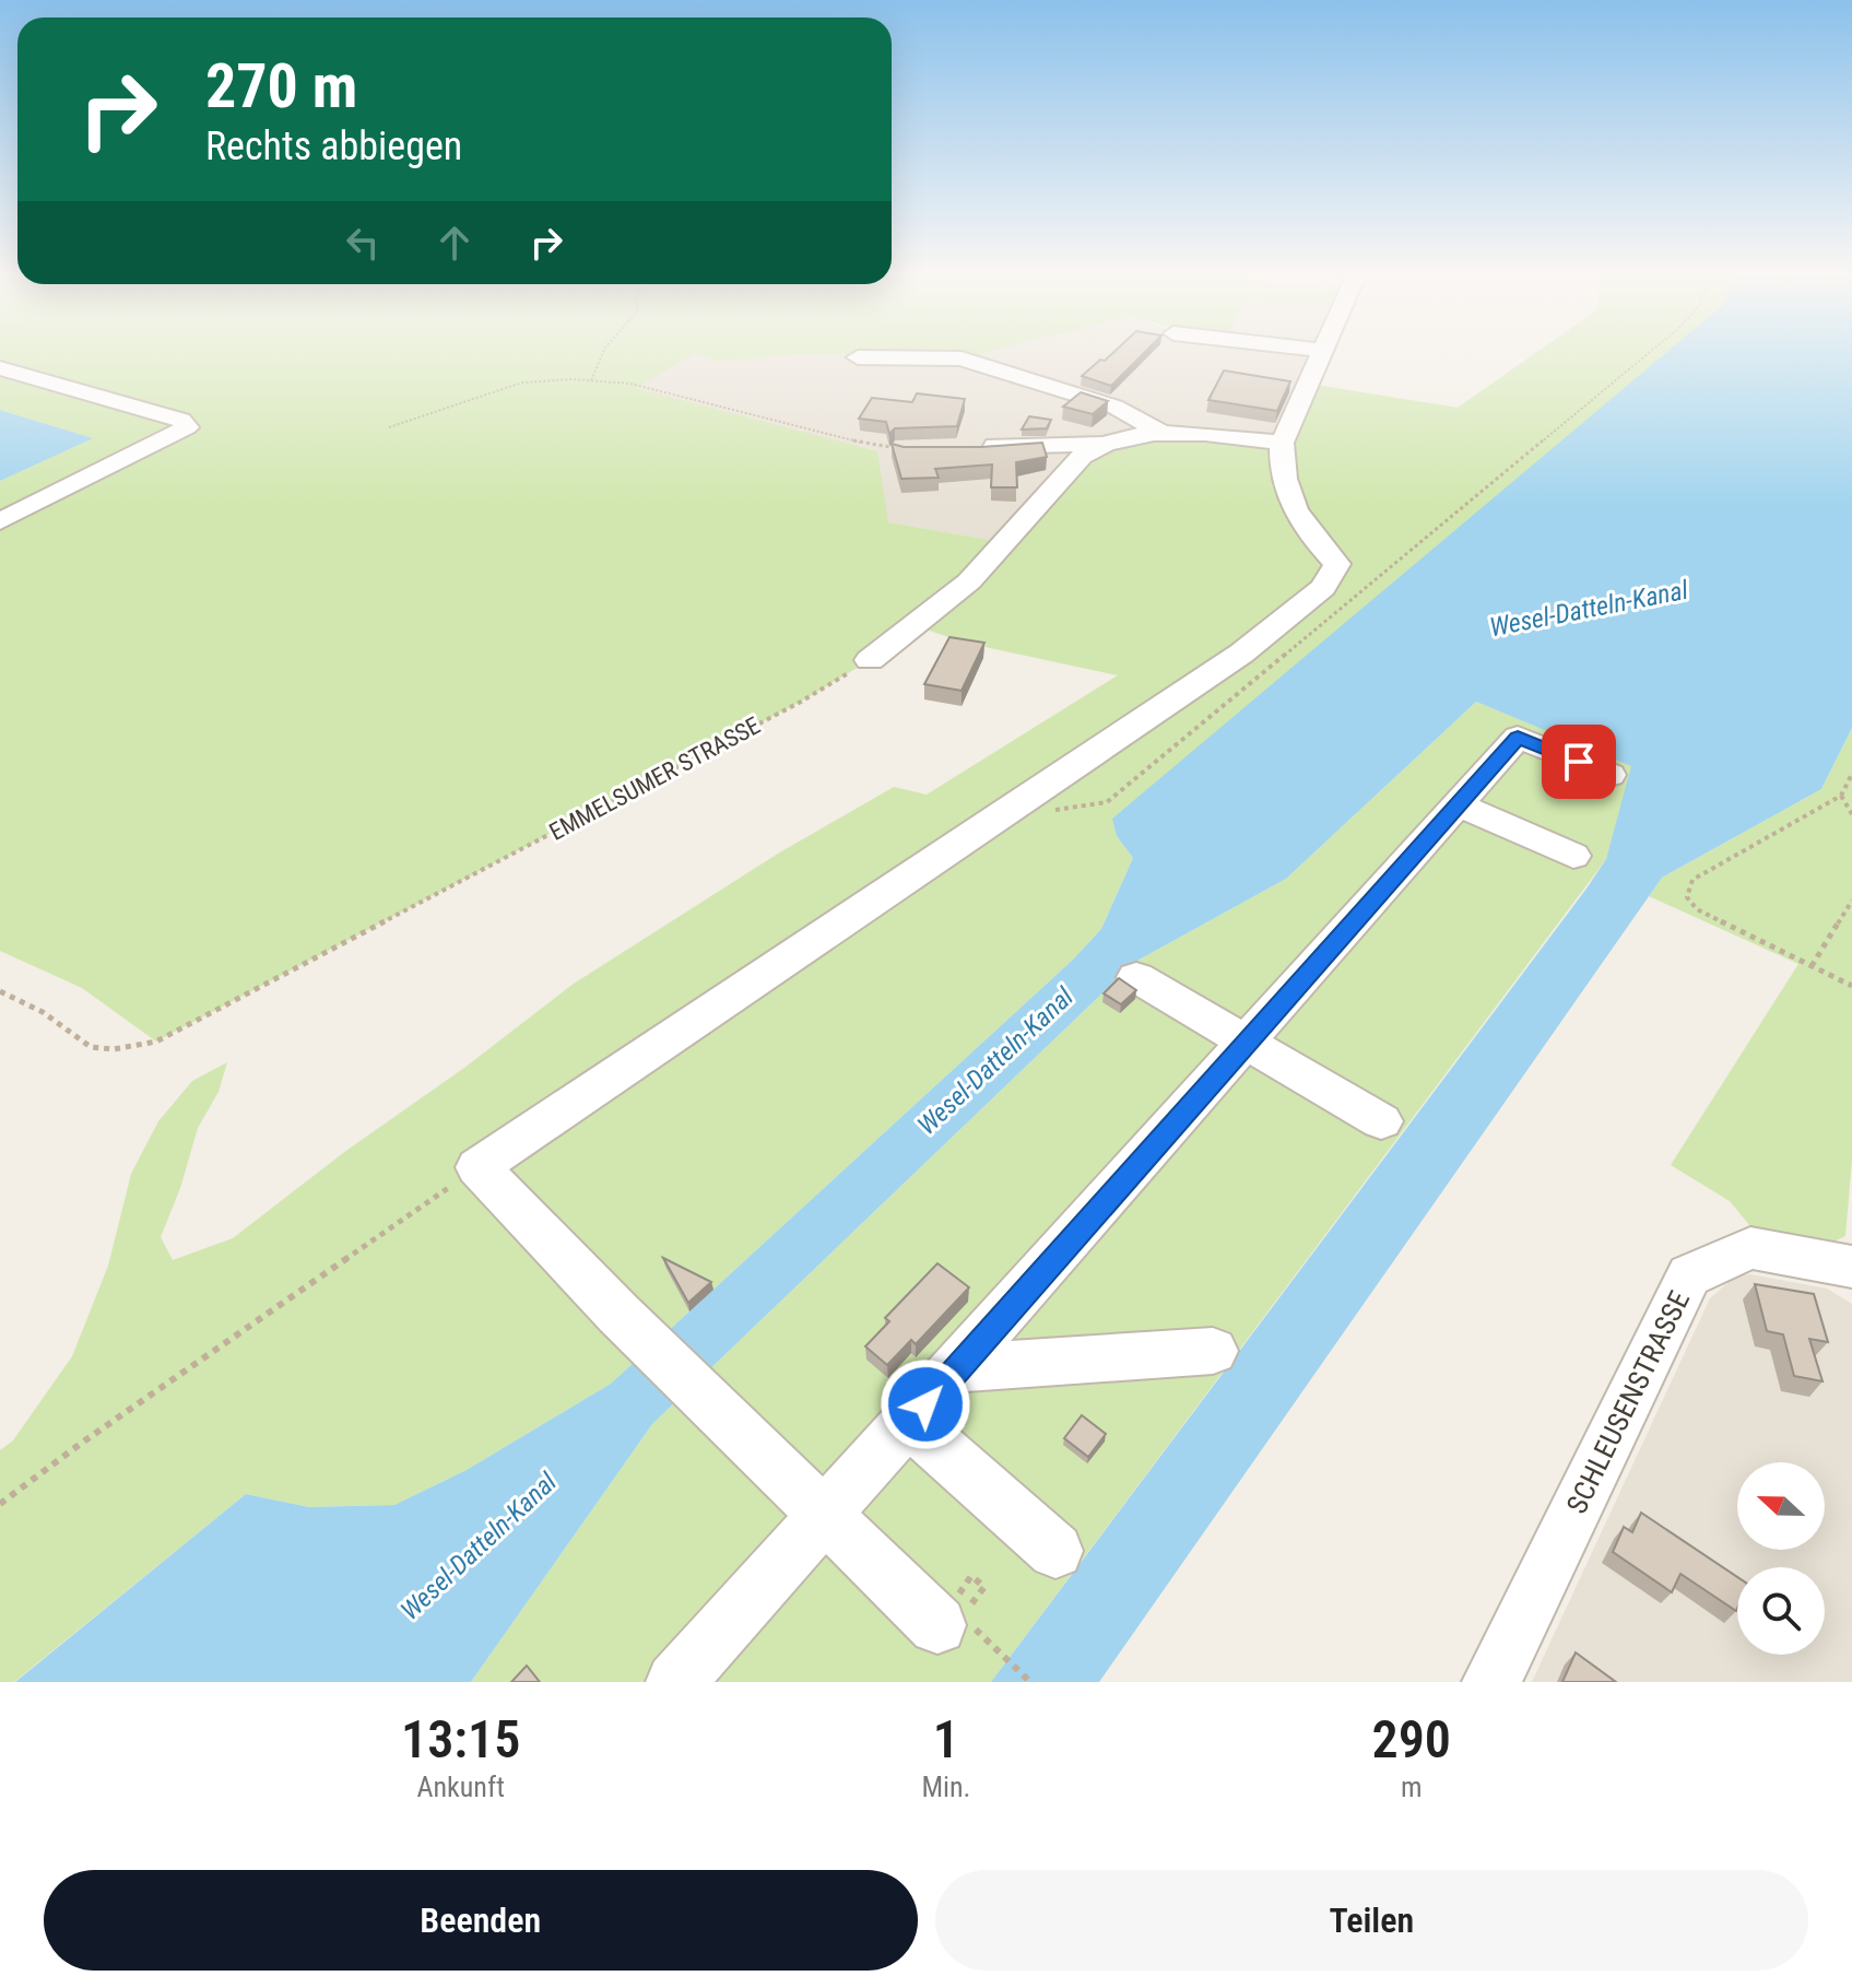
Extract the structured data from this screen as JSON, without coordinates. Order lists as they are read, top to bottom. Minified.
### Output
{"streets":{"street":["SCHLEUSENSTRASSE"],"path":["EMMELSUMER STRASSE"]},"water":["Wesel-Datteln-Kanal"],"north":"left","page":{"turn":["270 m","Rechts abbiegen"],"eta":["13:15","Ankunft","1","Min.","290","m"],"buttons":["Beenden","Teilen"]}}
